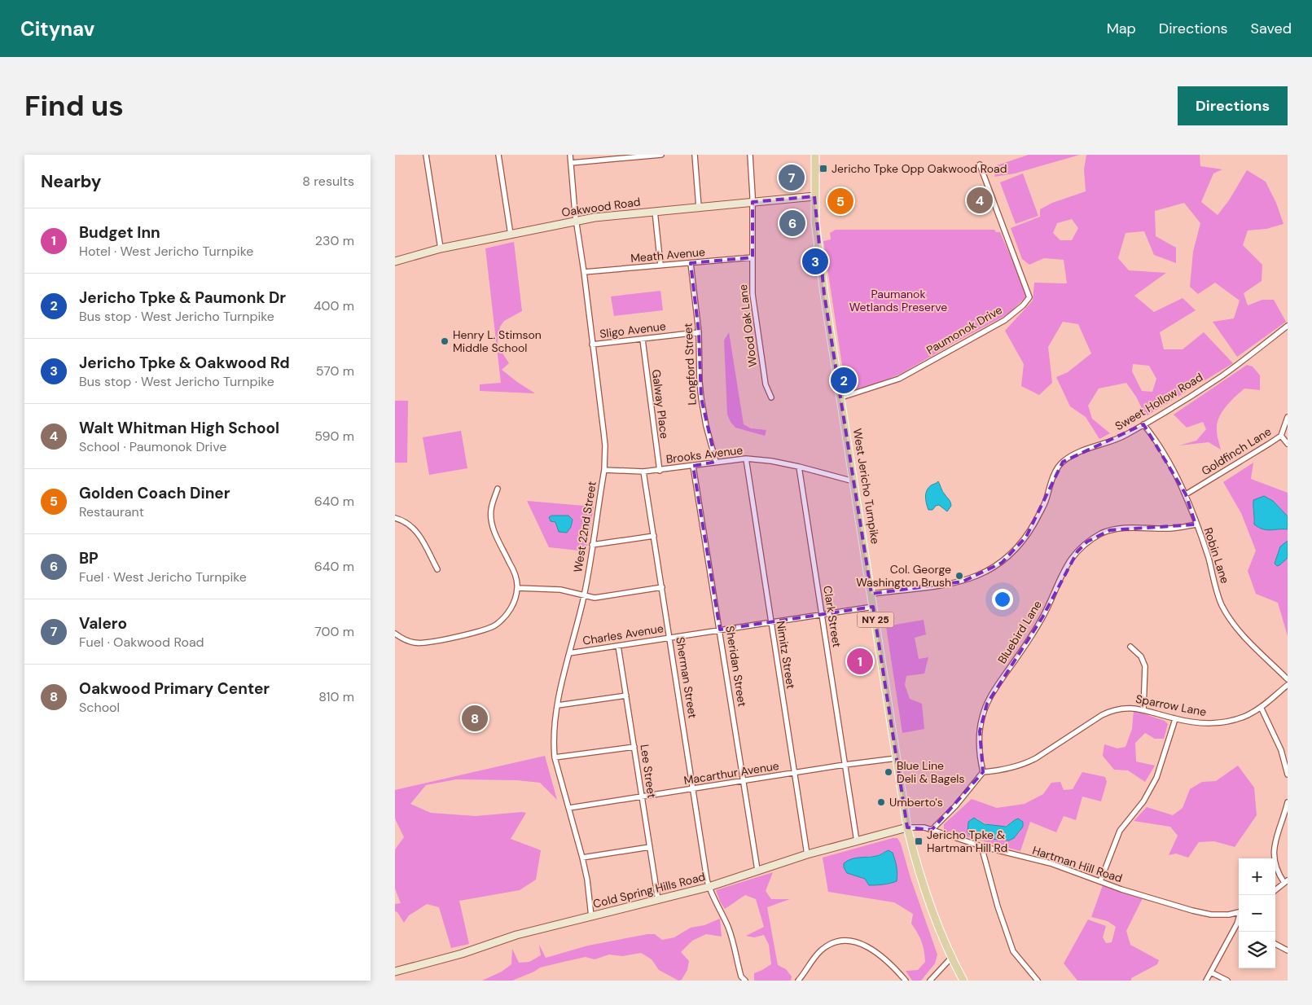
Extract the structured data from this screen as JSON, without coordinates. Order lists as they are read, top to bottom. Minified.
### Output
{"streets":{"main road":["West Jericho Turnpike","NY 25"],"street":["Oakwood Road","Meath Avenue","Wood Oak Lane","Sligo Avenue","Paumonok Drive","Longford Street","Sweet Hollow Road","Galway Place","Goldfinch Lane","Brooks Avenue","West 22nd Street","Robin Lane","Clark Street","Bluebird Lane","Charles Avenue","Nimitz Street","Sheridan Street","Sherman Street","Sparrow Lane","Lee Street","Macarthur Avenue","Hartman Hill Road","Cold Spring Hills Road"]},"crossings":[["Oakwood Road","Wood Oak Lane"],["Oakwood Road","West Jericho Turnpike"],["Oakwood Road","West 22nd Street"],["Meath Avenue","Wood Oak Lane"],["Meath Avenue","Longford Street"],["Meath Avenue","West 22nd Street"],["Sligo Avenue","Longford Street"],["Sligo Avenue","Galway Place"],["Sligo Avenue","West 22nd Street"],["Paumonok Drive","West Jericho Turnpike"],["Longford Street","Brooks Avenue"],["Sweet Hollow Road","West Jericho Turnpike"],["Sweet Hollow Road","Robin Lane"],["Galway Place","Brooks Avenue"],["Goldfinch Lane","Robin Lane"],["Brooks Avenue","West Jericho Turnpike"],["Brooks Avenue","West 22nd Street"],["Brooks Avenue","Clark Street"],["Brooks Avenue","Nimitz Street"],["Brooks Avenue","Sheridan Street"],["Brooks Avenue","Sherman Street"],["West Jericho Turnpike","Charles Avenue"],["West Jericho Turnpike","Macarthur Avenue"],["West Jericho Turnpike","Hartman Hill Road"],["West Jericho Turnpike","Cold Spring Hills Road"],["West 22nd Street","Charles Avenue"],["West 22nd Street","Macarthur Avenue"],["West 22nd Street","Cold Spring Hills Road"],["Robin Lane","Bluebird Lane"],["Clark Street","Charles Avenue"],["Clark Street","Macarthur Avenue"],["Clark Street","Cold Spring Hills Road"],["Bluebird Lane","Sparrow Lane"],["Charles Avenue","Nimitz Street"],["Charles Avenue","Sheridan Street"],["Charles Avenue","Sherman Street"],["Charles Avenue","Lee Street"],["Nimitz Street","Macarthur Avenue"],["Nimitz Street","Cold Spring Hills Road"],["Sheridan Street","Macarthur Avenue"],["Sheridan Street","Cold Spring Hills Road"],["Sherman Street","Macarthur Avenue"],["Sherman Street","Cold Spring Hills Road"],["Lee Street","Macarthur Avenue"],["Lee Street","Cold Spring Hills Road"],["Hartman Hill Road","Cold Spring Hills Road"]],"parks":["Paumanok Wetlands Preserve"],"places":{"transit":["Jericho Tpke Opp Oakwood Road","Jericho Tpke & Hartman Hill Rd"],"other":["Henry L. Stimson Middle School","Col. George Washington Brush","Blue Line Deli & Bagels","Umberto's"]},"page":{"header":"Citynav","nav":["Map","Directions","Saved"],"buttons":"Directions","title":"Find us","heading":["Nearby","8 results"],"pins":["7","4","5","6","3","2","1","8"],"list":[{"mark":"1","name":"Budget Inn","note":"Hotel · West Jericho Turnpike","value":"230 m"},{"mark":"2","name":"Jericho Tpke & Paumonk Dr","note":"Bus stop · West Jericho Turnpike","value":"400 m"},{"mark":"3","name":"Jericho Tpke & Oakwood Rd","note":"Bus stop · West Jericho Turnpike","value":"570 m"},{"mark":"4","name":"Walt Whitman High School","note":"School · Paumonok Drive","value":"590 m"},{"mark":"5","name":"Golden Coach Diner","note":"Restaurant","value":"640 m"},{"mark":"6","name":"BP","note":"Fuel · West Jericho Turnpike","value":"640 m"},{"mark":"7","name":"Valero","note":"Fuel · Oakwood Road","value":"700 m"},{"mark":"8","name":"Oakwood Primary Center","note":"School","value":"810 m"}],"map_buttons":["+","−"]}}
